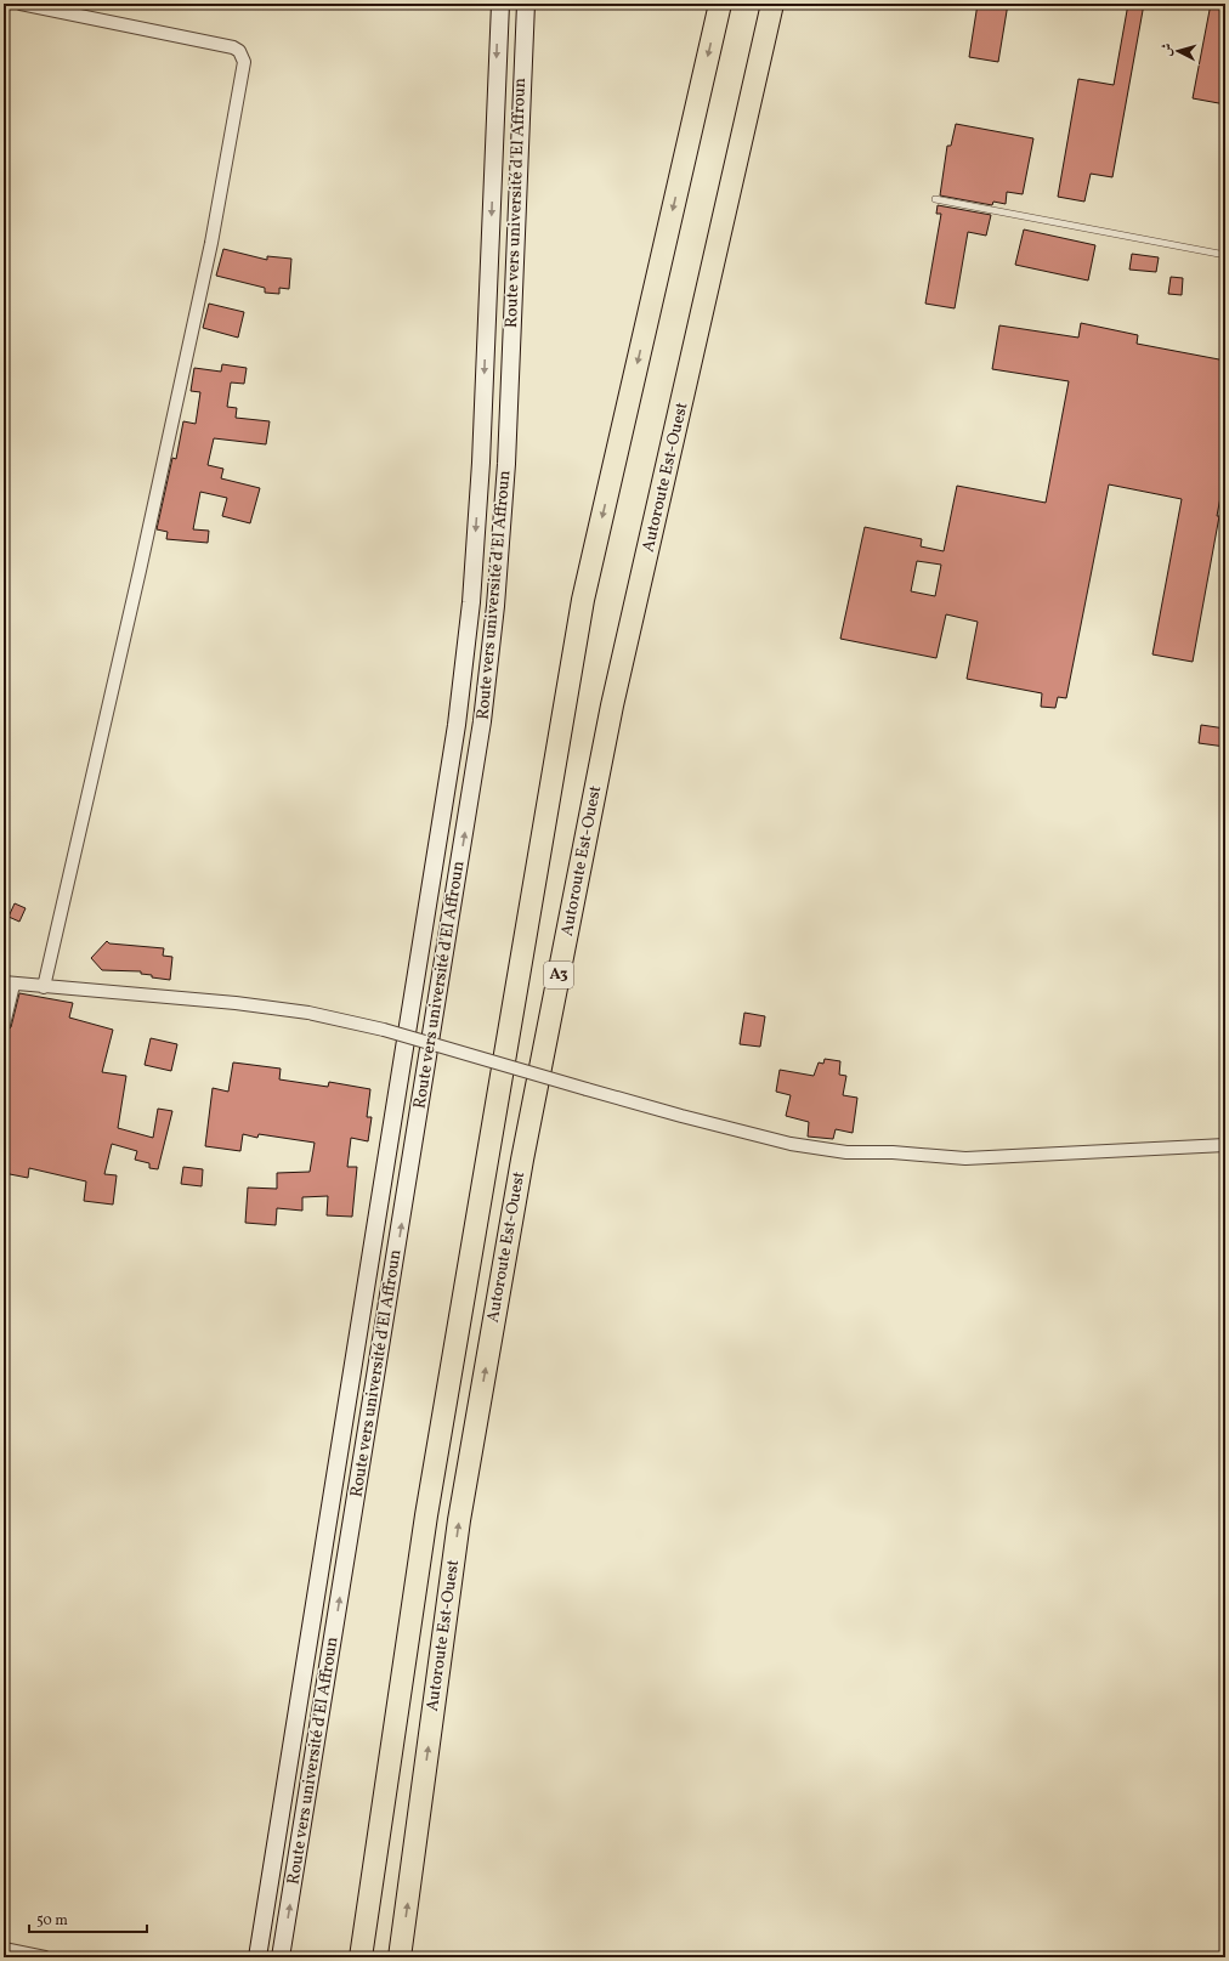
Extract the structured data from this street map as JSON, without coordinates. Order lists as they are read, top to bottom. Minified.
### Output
{"streets":{"highway":["Autoroute Est-Ouest","A3"],"main road":["Route vers université d'El Affroun"]},"scale_bar":"50 m","north":"left"}
